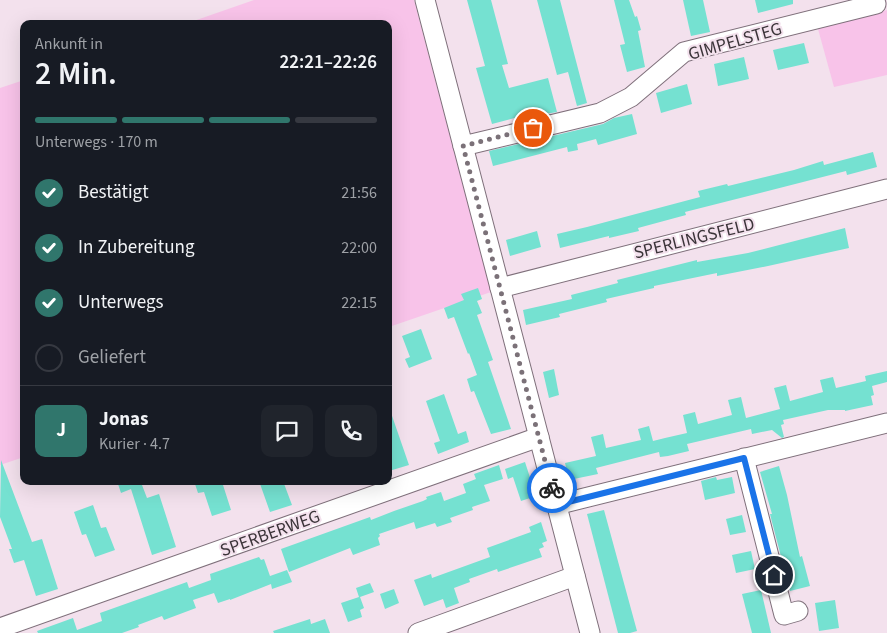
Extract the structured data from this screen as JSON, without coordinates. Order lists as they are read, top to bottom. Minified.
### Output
{"streets":{"street":["GIMPELSTEG","SPERLINGSFELD","SPERBERWEG"]},"page":{"heading":["2 Min.","Ankunft in","22:21–22:26"],"panel":["Jonas","Kurier · 4.7"],"bar":"Unterwegs · 170 m","list":[["Bestätigt","21:56"],["In Zubereitung","22:00"],["Unterwegs","22:15"],"Geliefert"],"round":"J"}}
